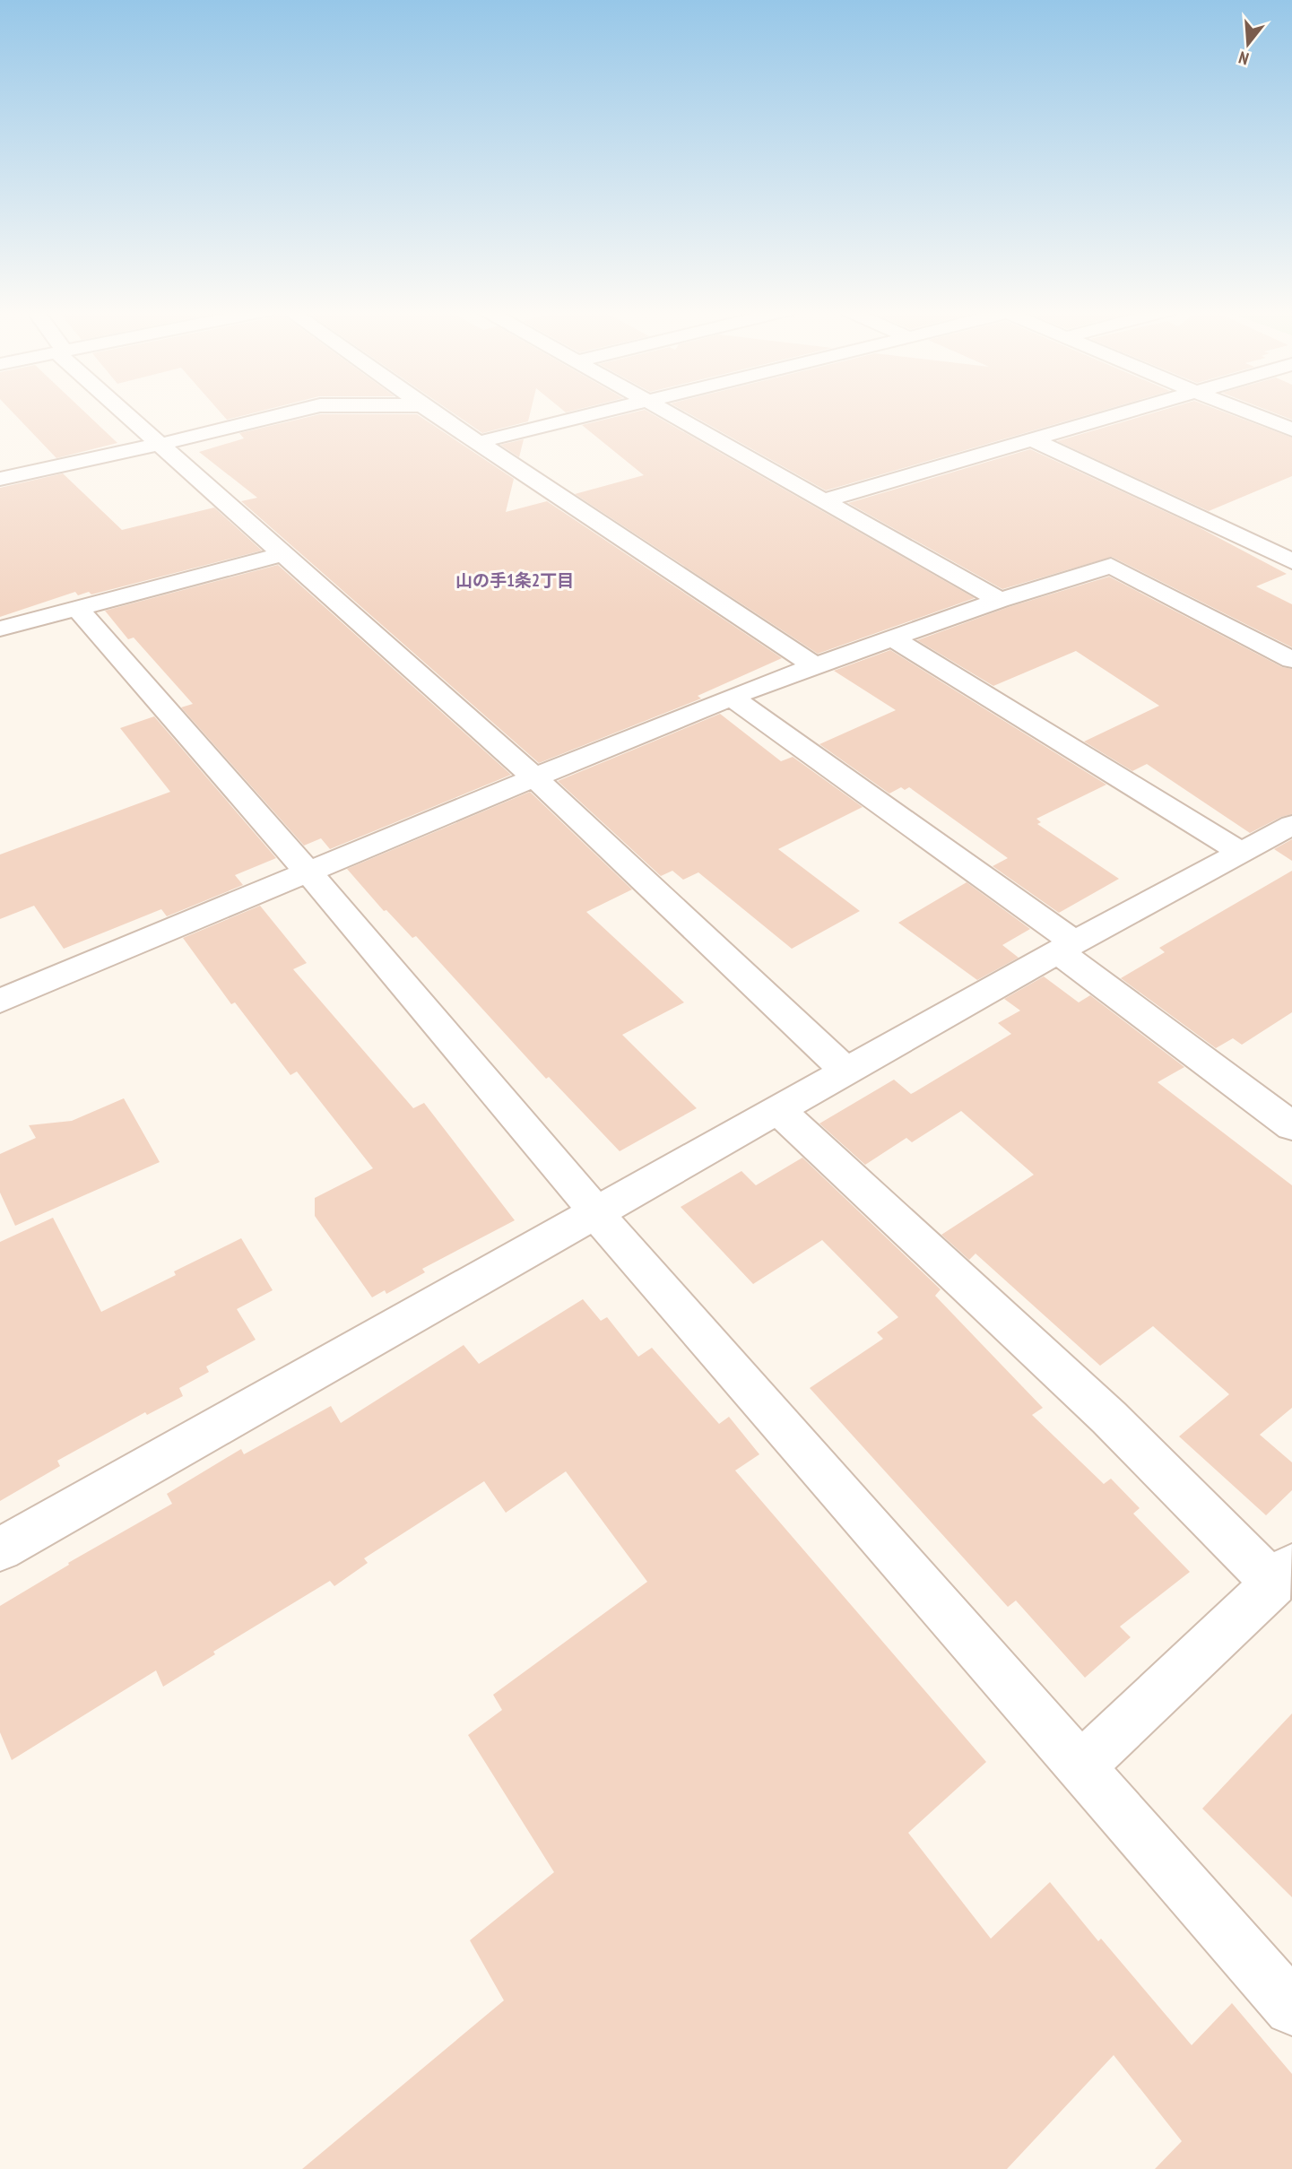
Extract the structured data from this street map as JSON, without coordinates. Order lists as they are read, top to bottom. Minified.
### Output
{"districts":["山の手1条2丁目"],"north":"bottom"}
